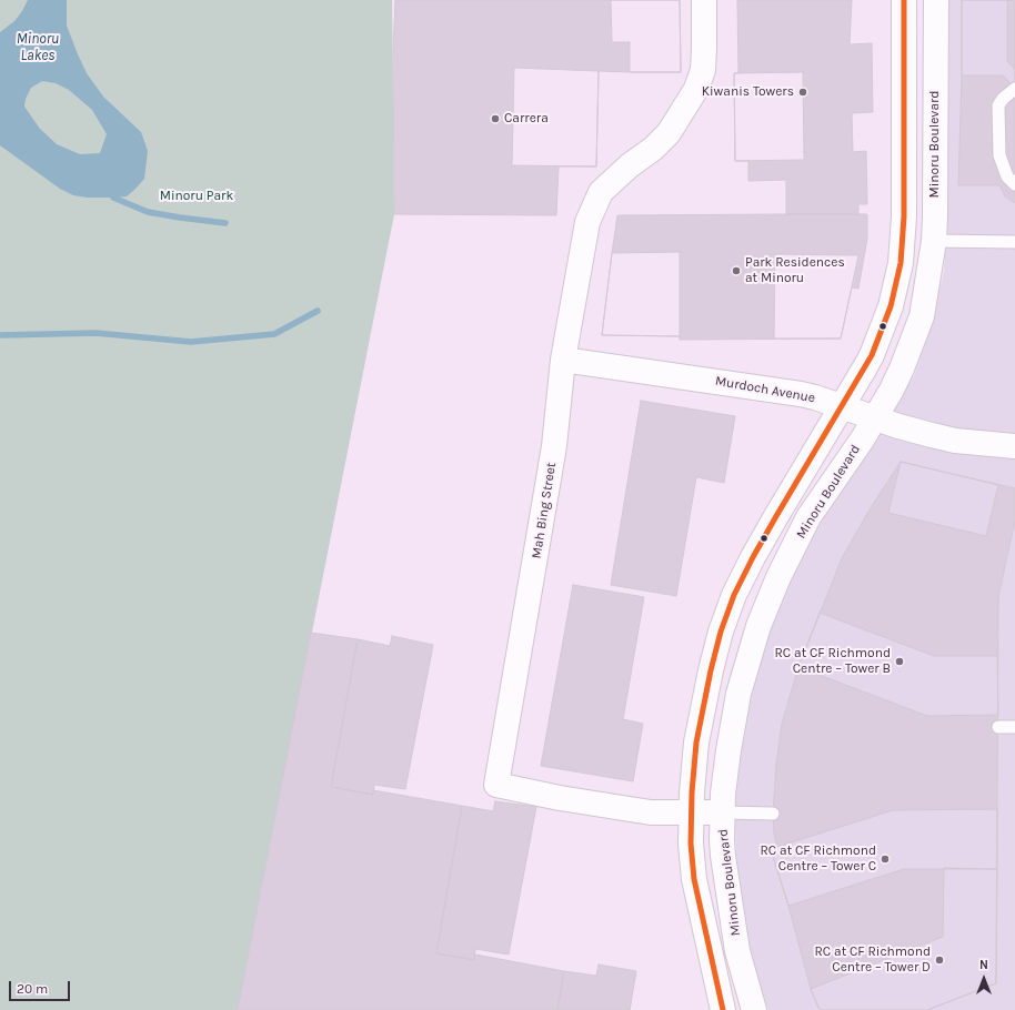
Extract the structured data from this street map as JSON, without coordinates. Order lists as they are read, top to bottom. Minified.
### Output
{"streets":{"street":["Minoru Boulevard","Murdoch Avenue","Mah Bing Street"]},"crossings":[["Minoru Boulevard","Murdoch Avenue"],["Minoru Boulevard","Mah Bing Street"],["Murdoch Avenue","Mah Bing Street"]],"water":["Minoru Lakes"],"parks":["Minoru Park"],"places":["Kiwanis Towers","Carrera","Park Residences at Minoru","RC at CF Richmond Centre – Tower B","RC at CF Richmond Centre – Tower C","RC at CF Richmond Centre – Tower D"],"scale_bar":"20 m","north":"top"}
